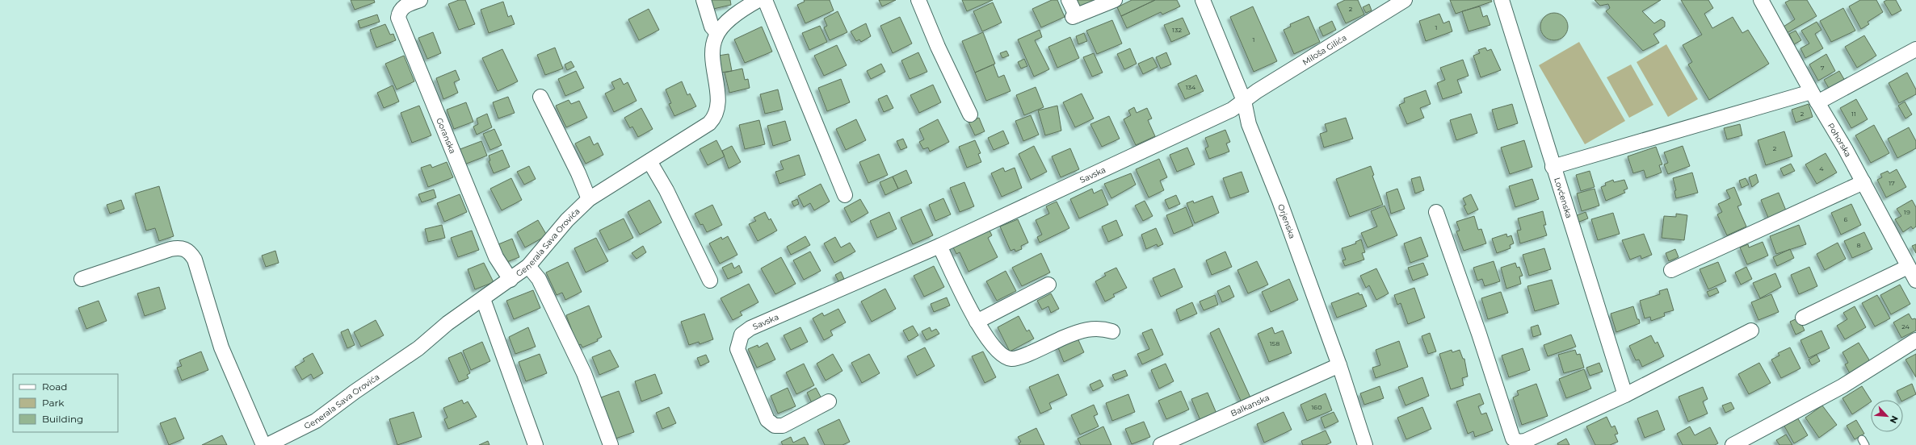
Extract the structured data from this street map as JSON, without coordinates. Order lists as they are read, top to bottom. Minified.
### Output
{"streets":{"street":["Miloša Gilića","Goranska","Pohorska","Savska","Lovćenska","Orjenska","Generala Sava Orovića","Balkanska"]},"crossings":[["Miloša Gilića","Savska"],["Miloša Gilića","Orjenska"],["Goranska","Generala Sava Orovića"],["Savska","Orjenska"],["Orjenska","Balkanska"]],"house_numbers":["2","1","132","1","7","134","2","11","2","4","17","19","6","8","24","158","160"],"legend":["Road","Park","Building"],"north":"bottom right"}
